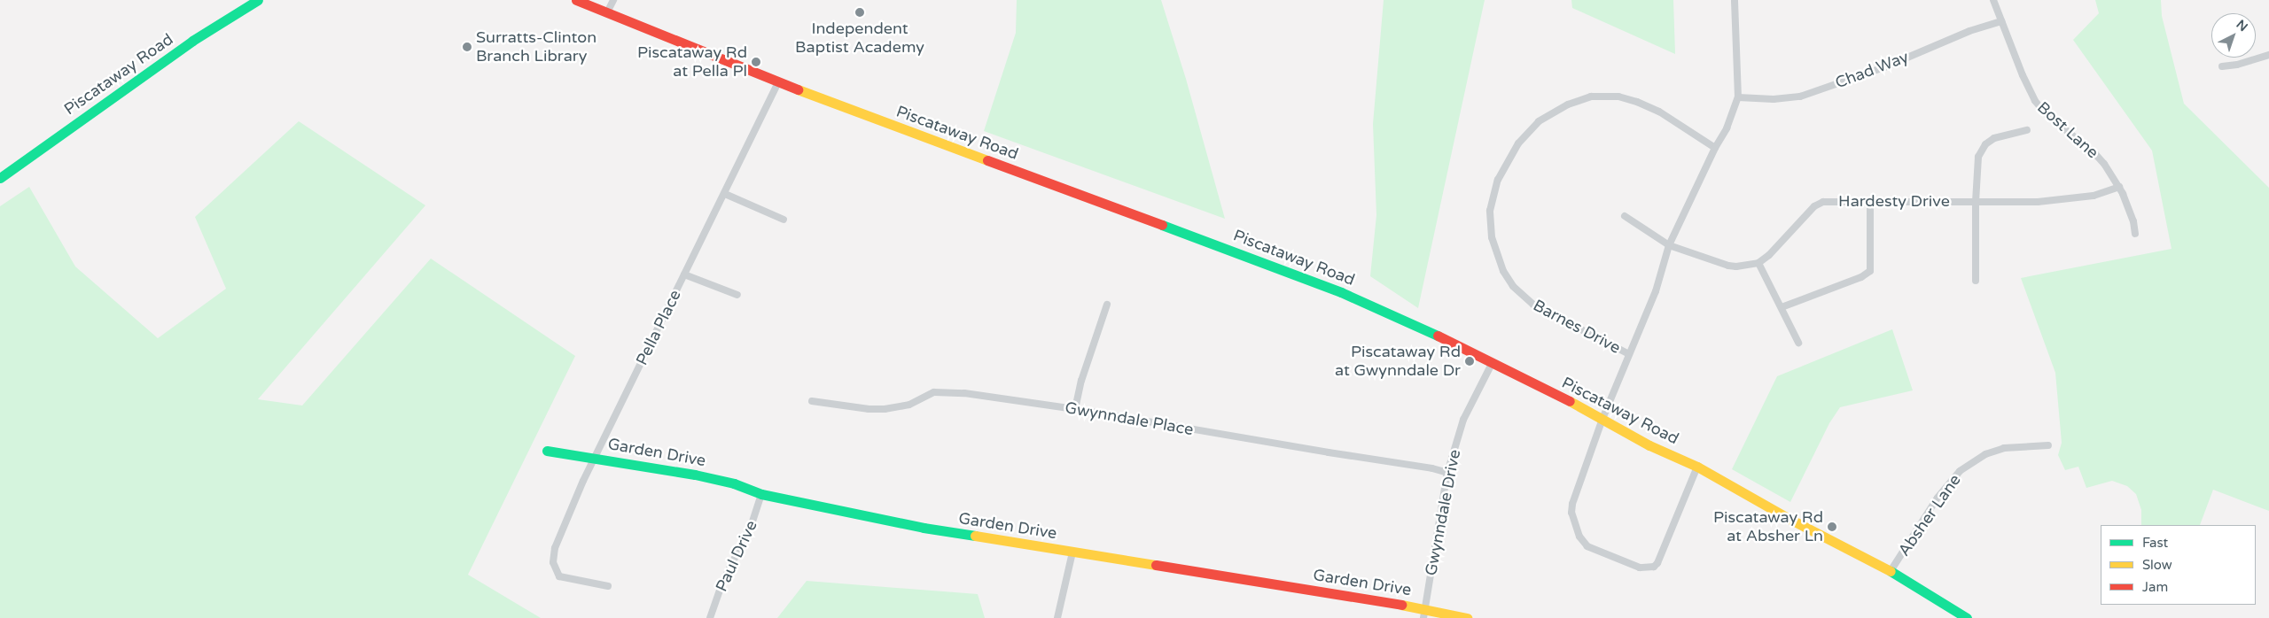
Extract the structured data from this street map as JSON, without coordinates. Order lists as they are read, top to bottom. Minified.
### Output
{"streets":{"main road":["Piscataway Road","Garden Drive"],"street":["Chad Way","Bost Lane","Hardesty Drive","Barnes Drive","Pella Place","Gwynndale Place","Gwynndale Drive","Absher Lane","Paul Drive"]},"crossings":[["Chad Way","Bost Lane"],["Piscataway Road","Pella Place"],["Piscataway Road","Gwynndale Drive"],["Piscataway Road","Absher Lane"],["Bost Lane","Hardesty Drive"],["Pella Place","Garden Drive"],["Gwynndale Place","Gwynndale Drive"],["Garden Drive","Gwynndale Drive"],["Garden Drive","Paul Drive"]],"places":["Independent Baptist Academy","Surratts-Clinton Branch Library","Piscataway Rd at Pella Pl","Piscataway Rd at Gwynndale Dr","Piscataway Rd at Absher Ln"],"legend":["Fast","Slow","Jam"],"north":"top right"}
